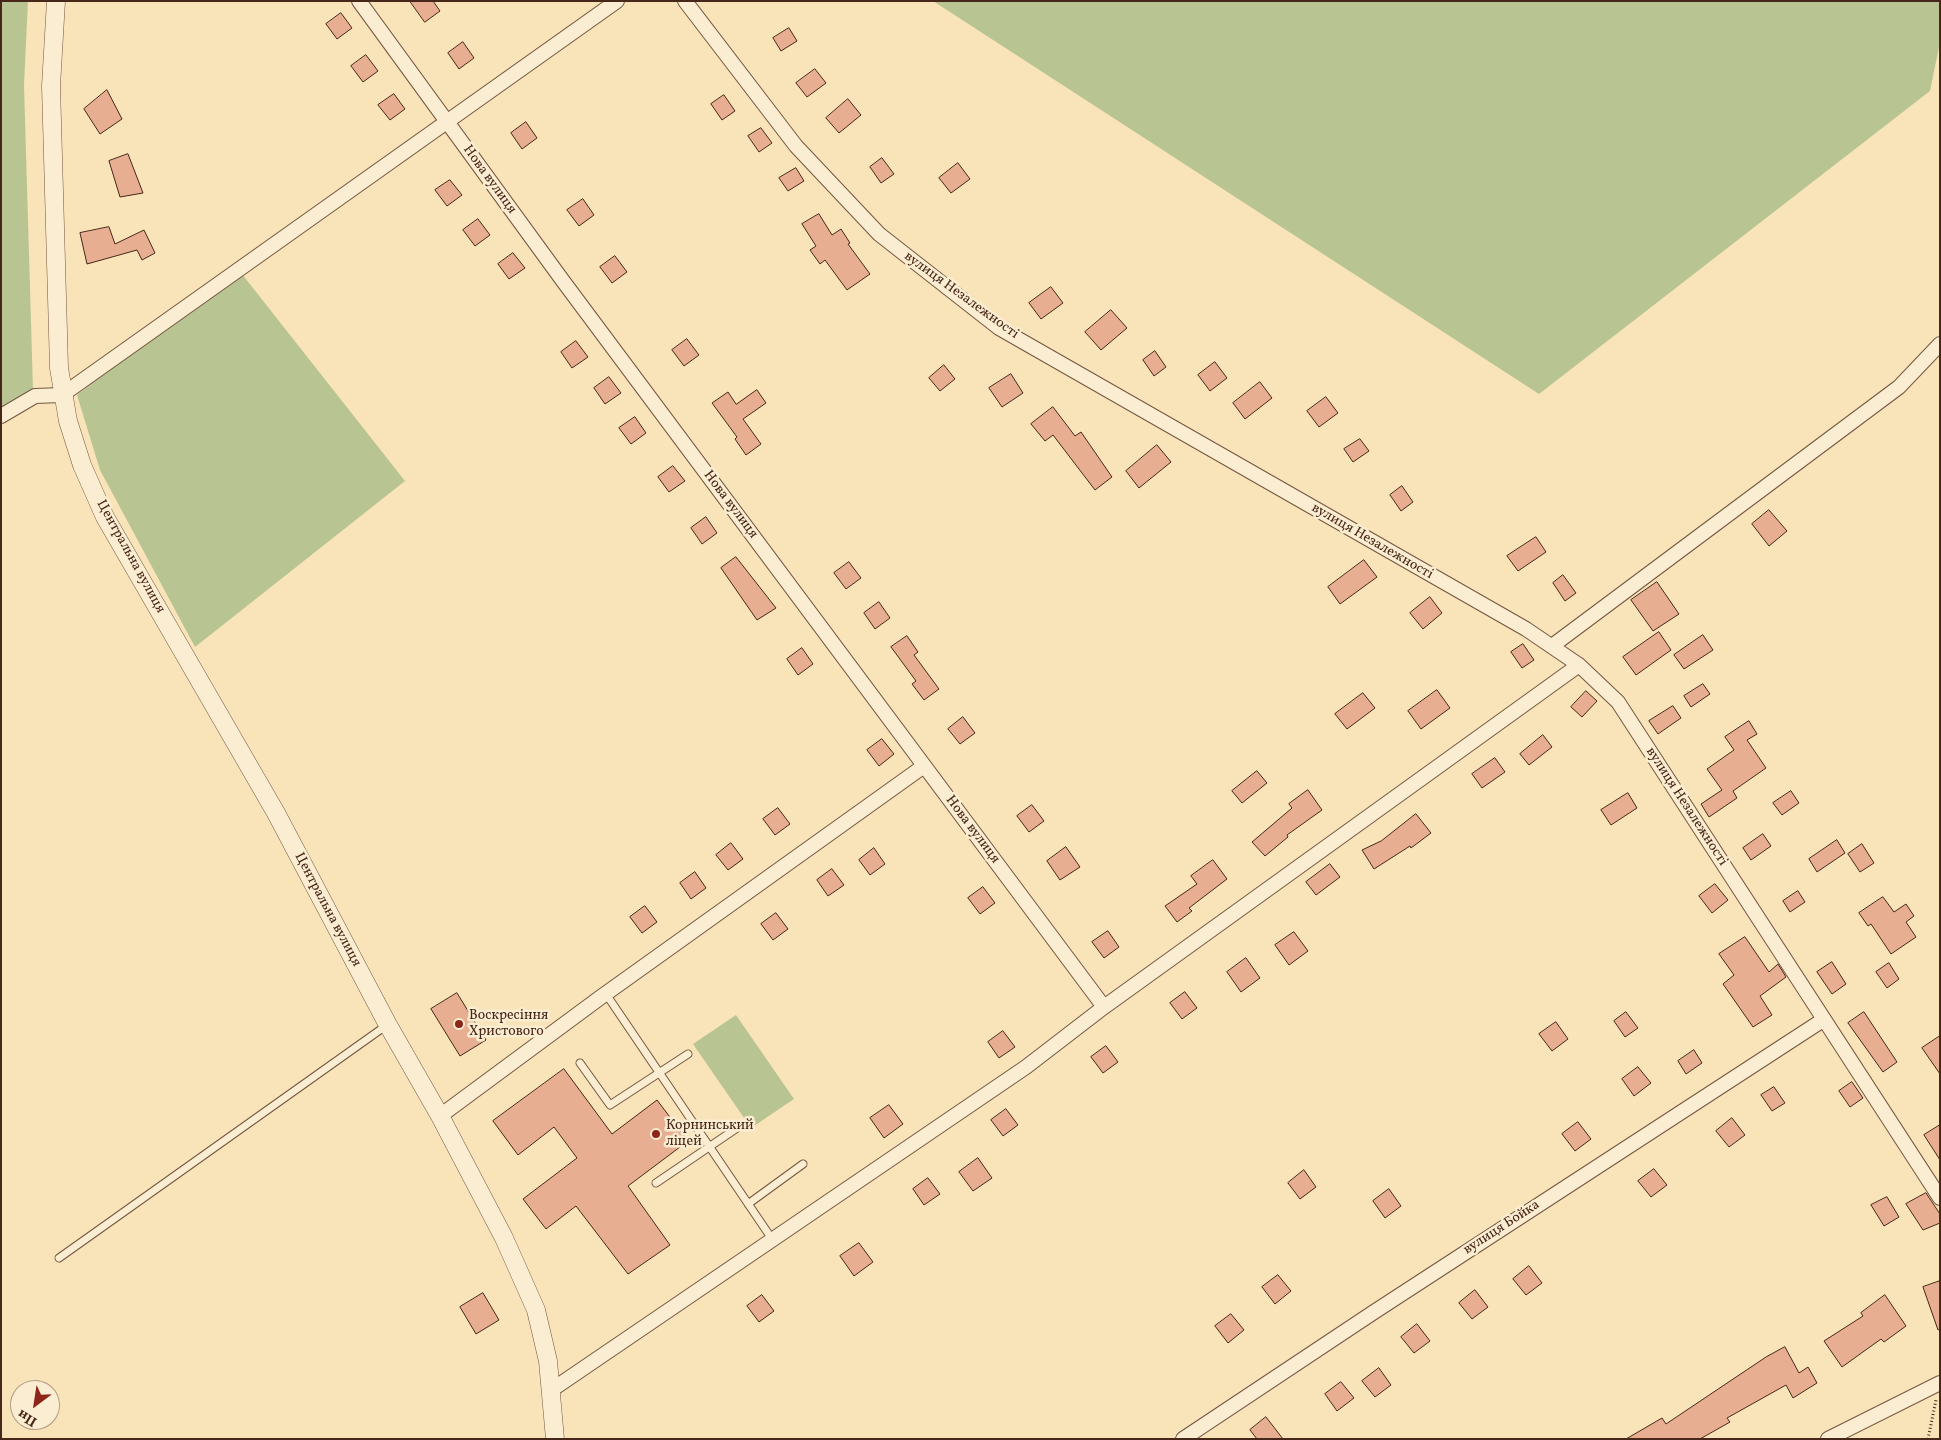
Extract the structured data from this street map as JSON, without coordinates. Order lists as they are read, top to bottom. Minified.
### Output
{"streets":{"street":["Нова вулиця","вулиця Незалежності","Центральна вулиця","вулиця Бойка"]},"crossings":[["вулиця Незалежності","вулиця Бойка"]],"places":["Воскресіння Христового","Корнинський ліцей"],"north":"bottom left"}
